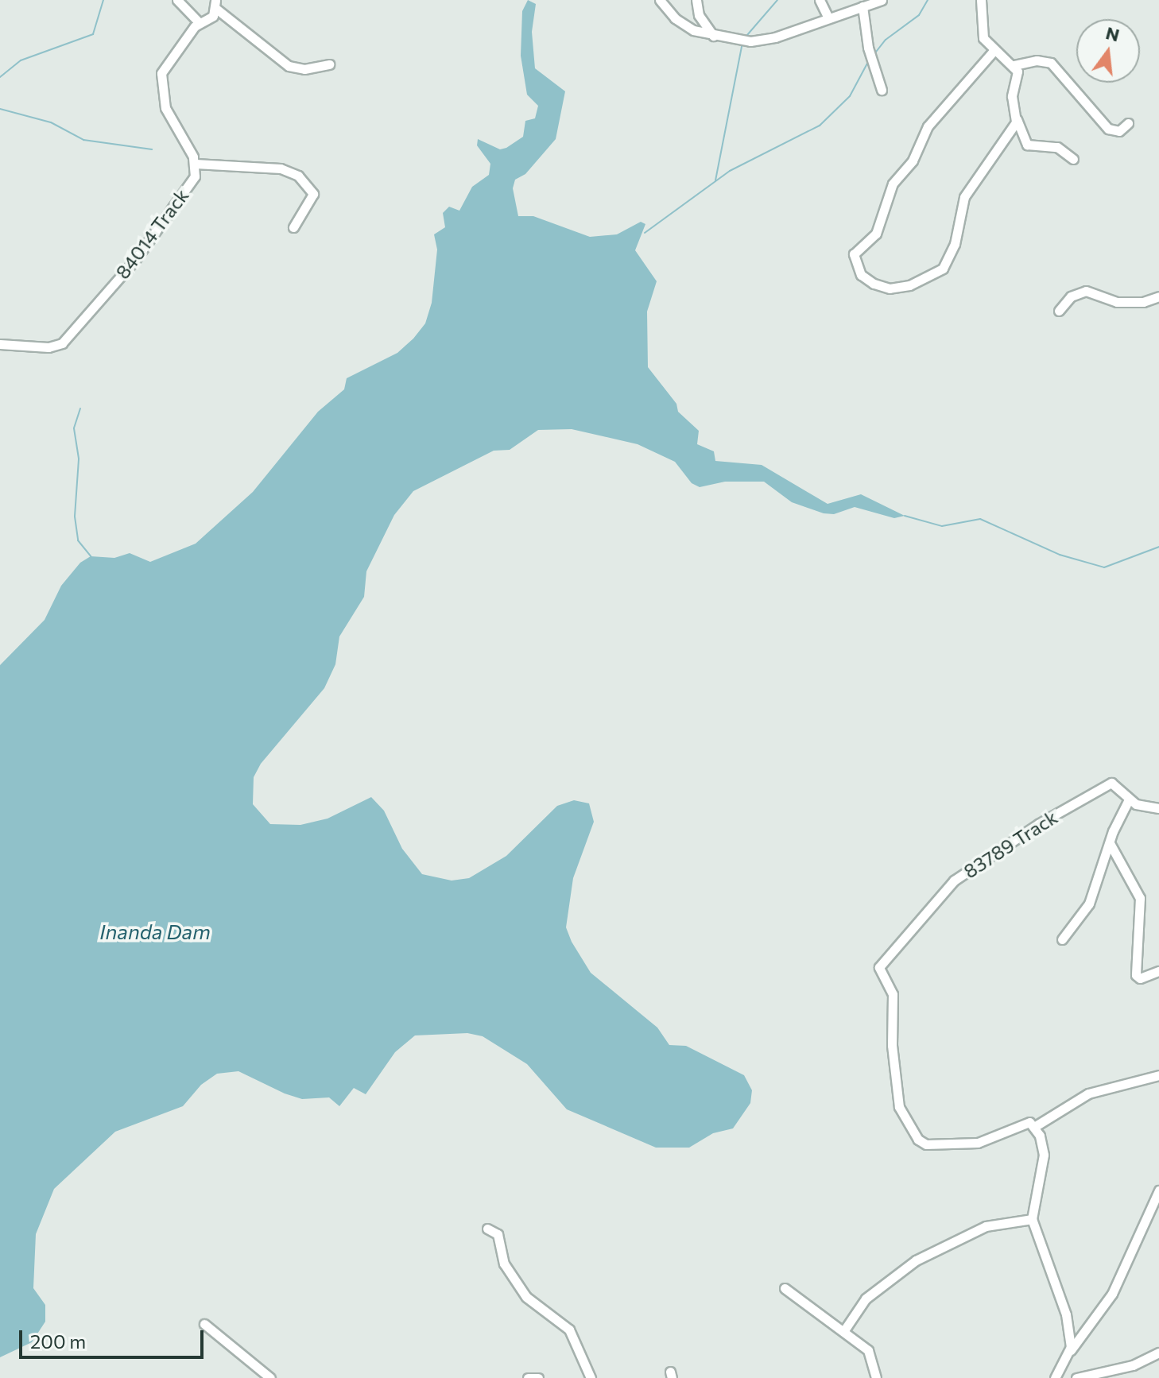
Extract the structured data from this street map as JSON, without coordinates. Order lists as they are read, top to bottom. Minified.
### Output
{"streets":{"street":["84014 Track","83789 Track"]},"water":["Inanda Dam"],"scale_bar":"200 m","north":"top"}
